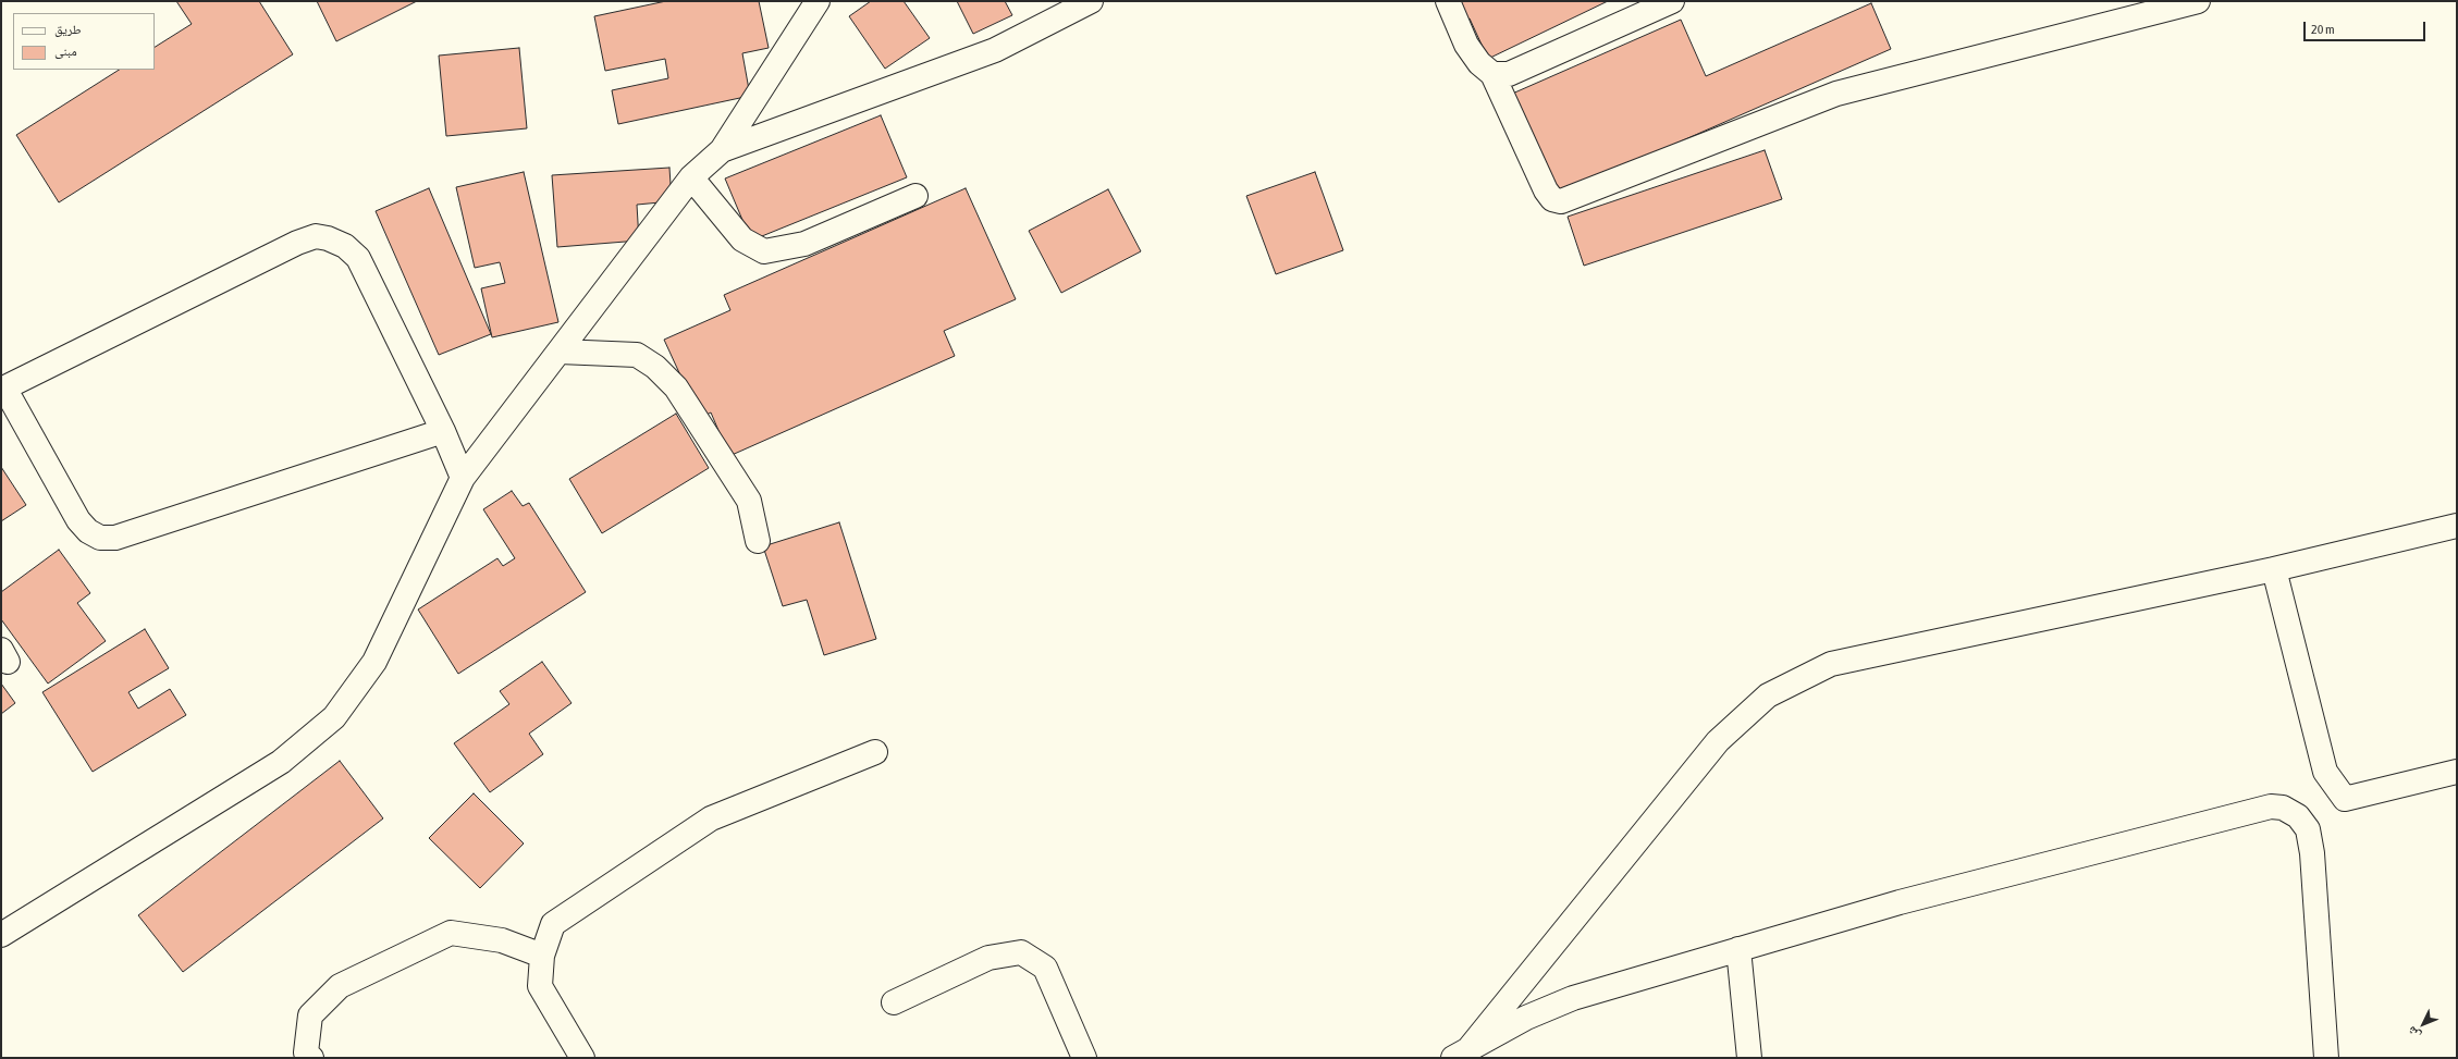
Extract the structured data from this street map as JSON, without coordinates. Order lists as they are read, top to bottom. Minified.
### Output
{"legend":["طريق","مبنى"],"scale_bar":"20 m","north":"bottom left"}
